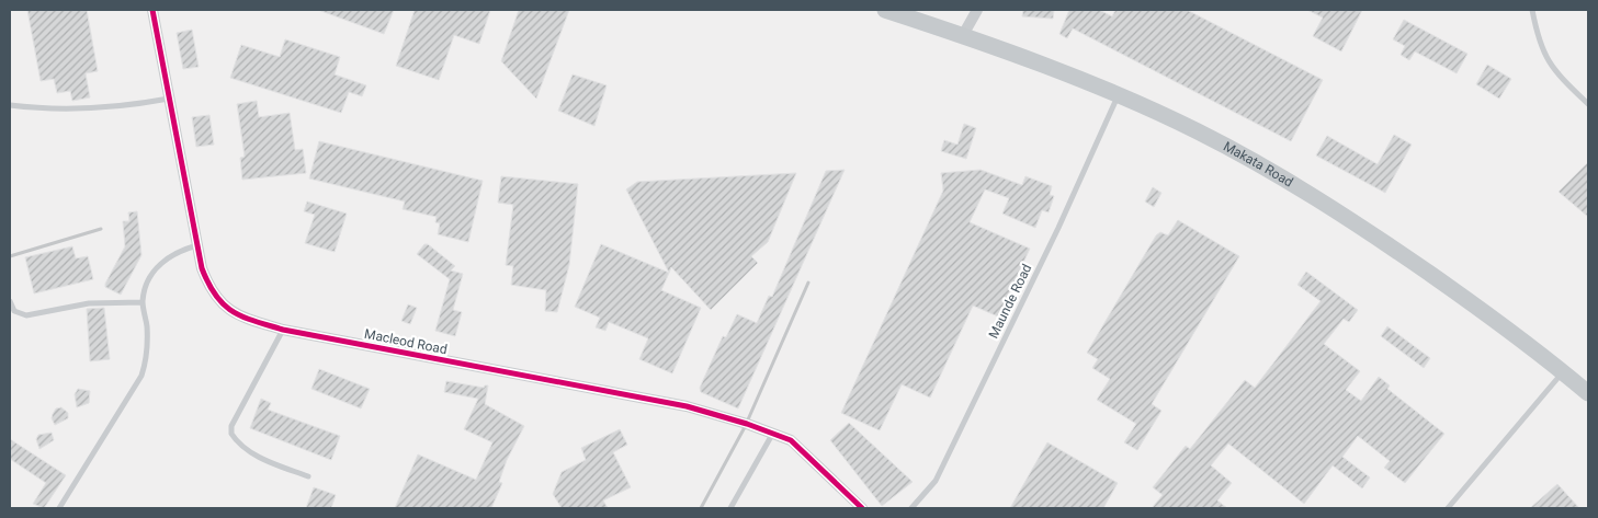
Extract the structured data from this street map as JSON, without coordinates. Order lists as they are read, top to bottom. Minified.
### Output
{"streets":{"main road":["Makata Road"],"street":["Macleod Road"],"lane":["Maunde Road"]},"crossings":[["Makata Road","Maunde Road"]]}
